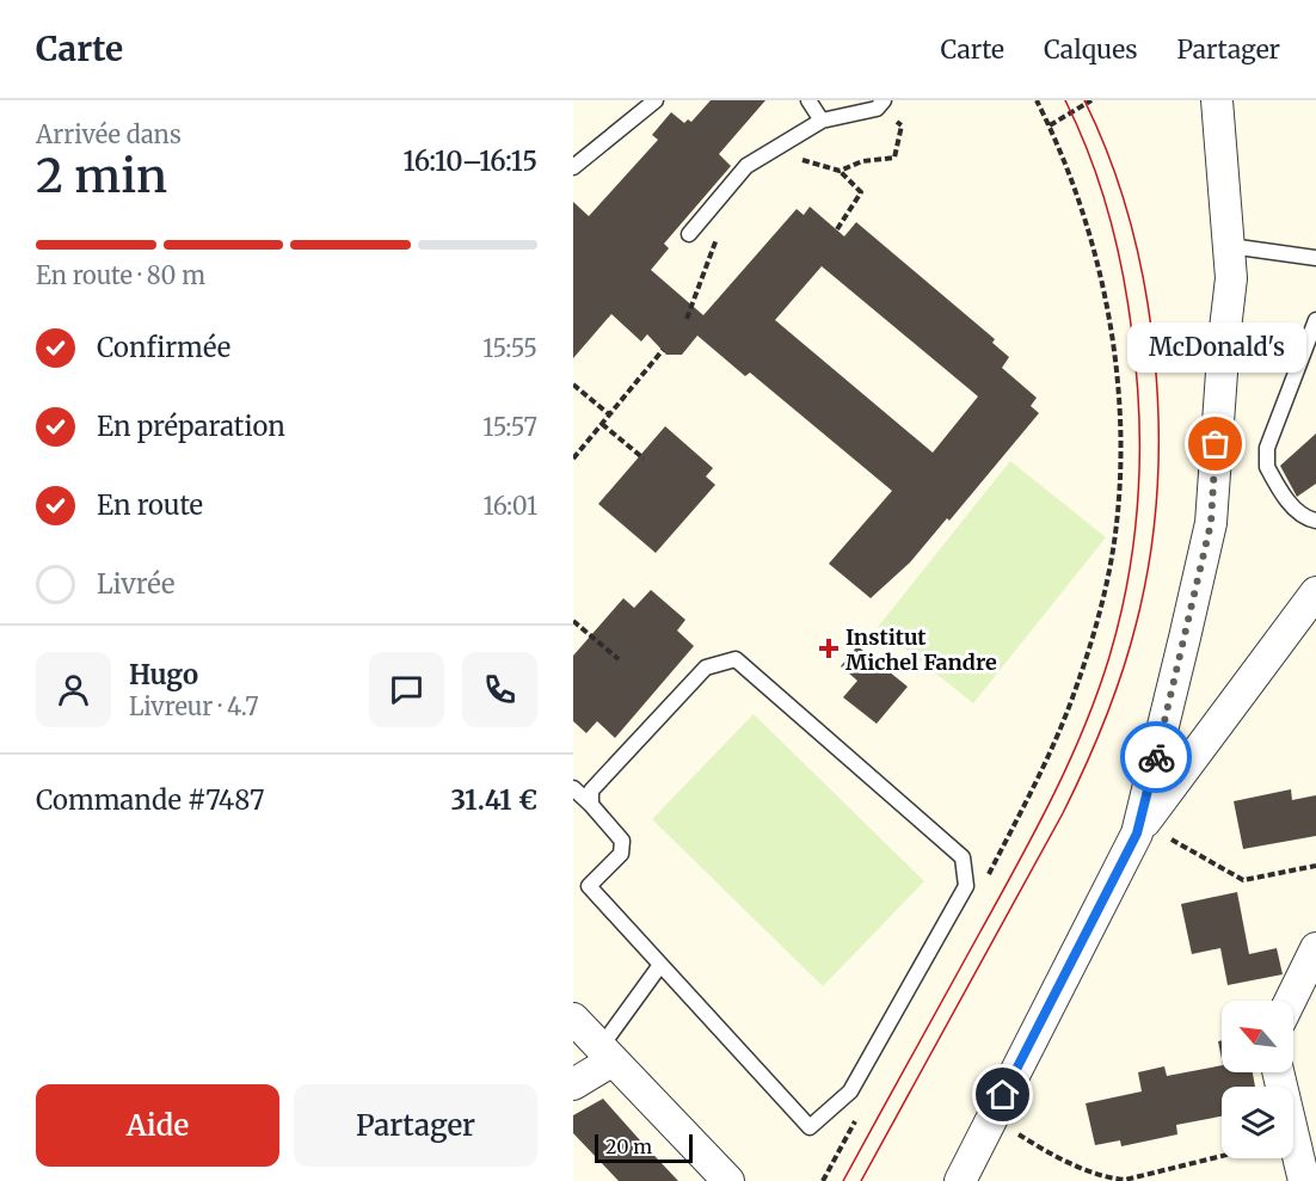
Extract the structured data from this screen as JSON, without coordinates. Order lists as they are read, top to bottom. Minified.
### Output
{"places":{"other":["McDonald's"],"health":["Institut Michel Fandre"]},"scale_bar":"20 m","north":"top left","page":{"header":"Carte","nav":["Carte","Calques","Partager"],"heading":["2 min","Arrivée dans","16:10–16:15"],"panel":["Hugo","Livreur · 4.7","Commande #7487","31.41 €"],"bar":"En route · 80 m","list":[["Confirmée","15:55"],["En préparation","15:57"],["En route","16:01"],"Livrée"],"bubble":"McDonald's","buttons":["Aide","Partager"],"scale":"20 m"}}
